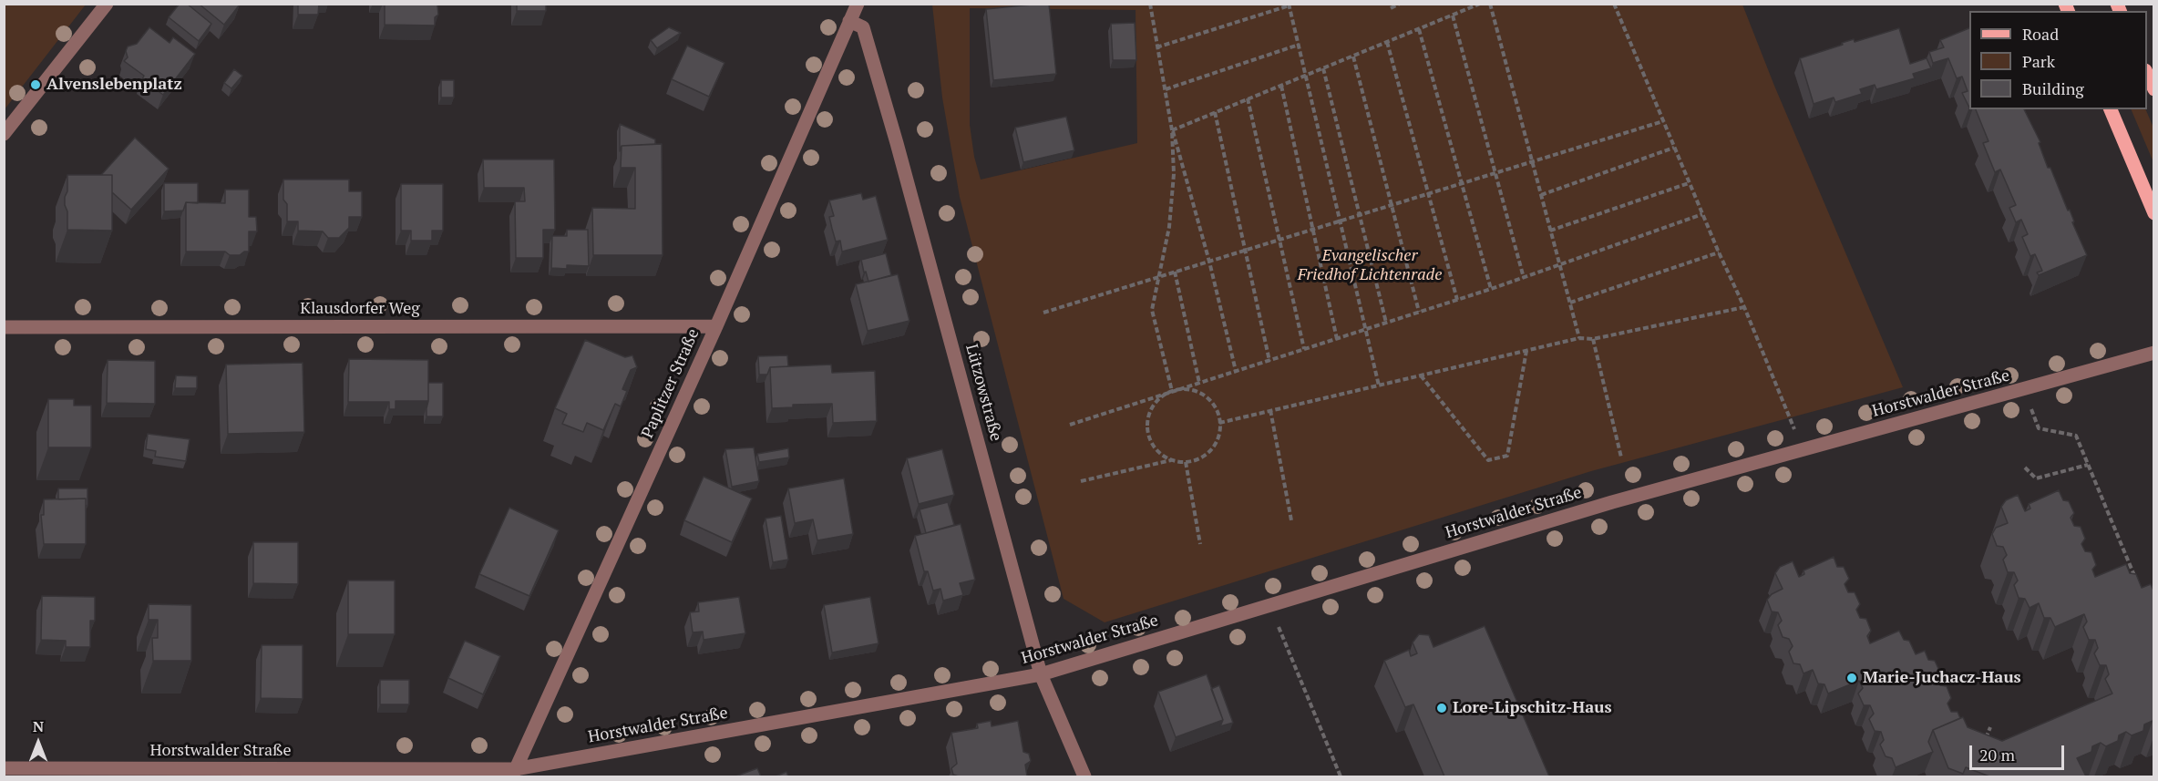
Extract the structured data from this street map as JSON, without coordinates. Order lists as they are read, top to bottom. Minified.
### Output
{"streets":{"street":["Klausdorfer Weg","Paplitzer Straße","Lützowstraße","Horstwalder Straße"]},"crossings":[["Klausdorfer Weg","Paplitzer Straße"],["Paplitzer Straße","Lützowstraße"],["Paplitzer Straße","Horstwalder Straße"],["Lützowstraße","Horstwalder Straße"]],"parks":["Evangelischer Friedhof Lichtenrade"],"places":["Alvenslebenplatz","Marie-Juchacz-Haus","Lore-Lipschitz-Haus"],"legend":["Road","Park","Building"],"scale_bar":"20 m","north":"top"}
